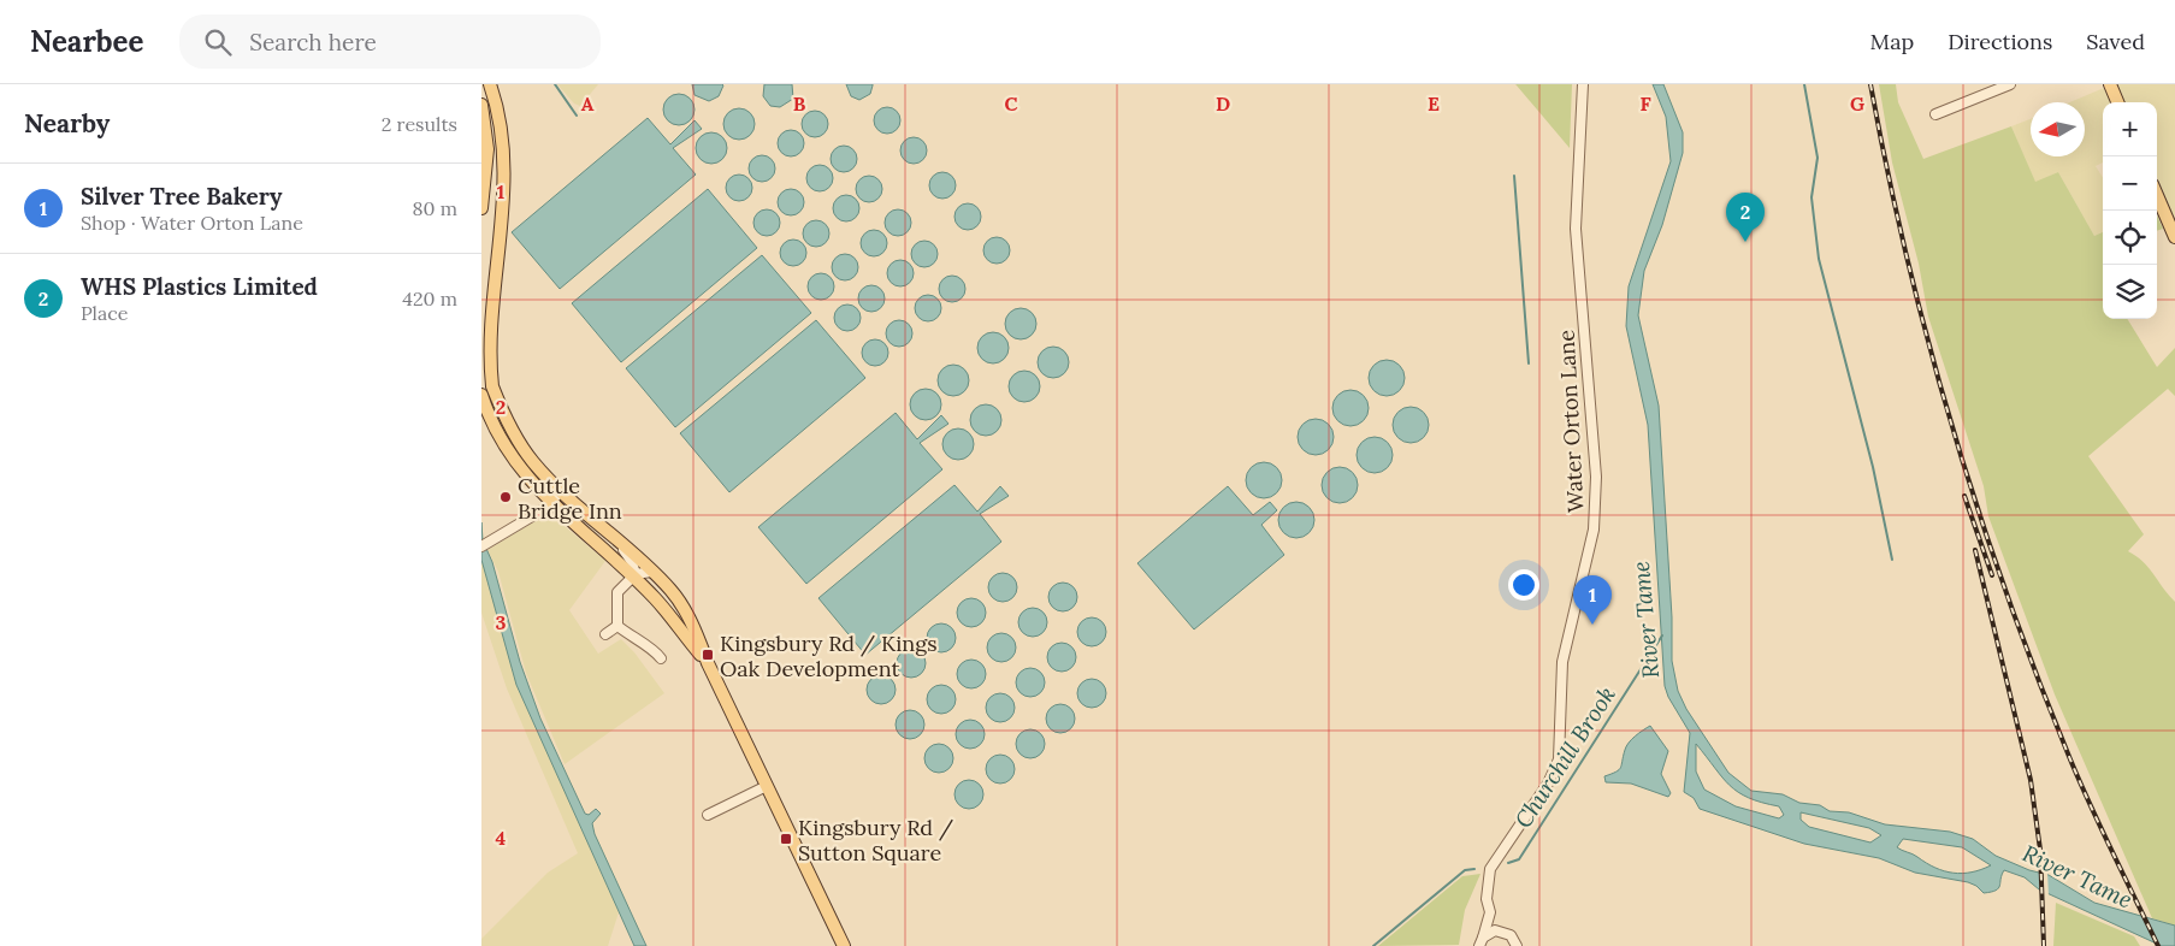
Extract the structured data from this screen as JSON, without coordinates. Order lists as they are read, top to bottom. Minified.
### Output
{"streets":{"street":["Water Orton Lane"]},"water":["River Tame","Churchill Brook"],"places":{"other":["Cuttle Bridge Inn"],"transit":["Kingsbury Rd / Kings Oak Development","Kingsbury Rd / Sutton Square"]},"north":"left","page":{"header":"Nearbee","search":"Search here","nav":["Map","Directions","Saved"],"heading":["Nearby","2 results"],"map_buttons":["+","−"],"list":[{"mark":"1","name":"Silver Tree Bakery","note":"Shop · Water Orton Lane","value":"80 m"},{"mark":"2","name":"WHS Plastics Limited","note":"Place","value":"420 m"}],"pins":["2","1"]},"grid":{"columns":["A","B","C","D","E","F","G"],"rows":["1","2","3","4"]}}
